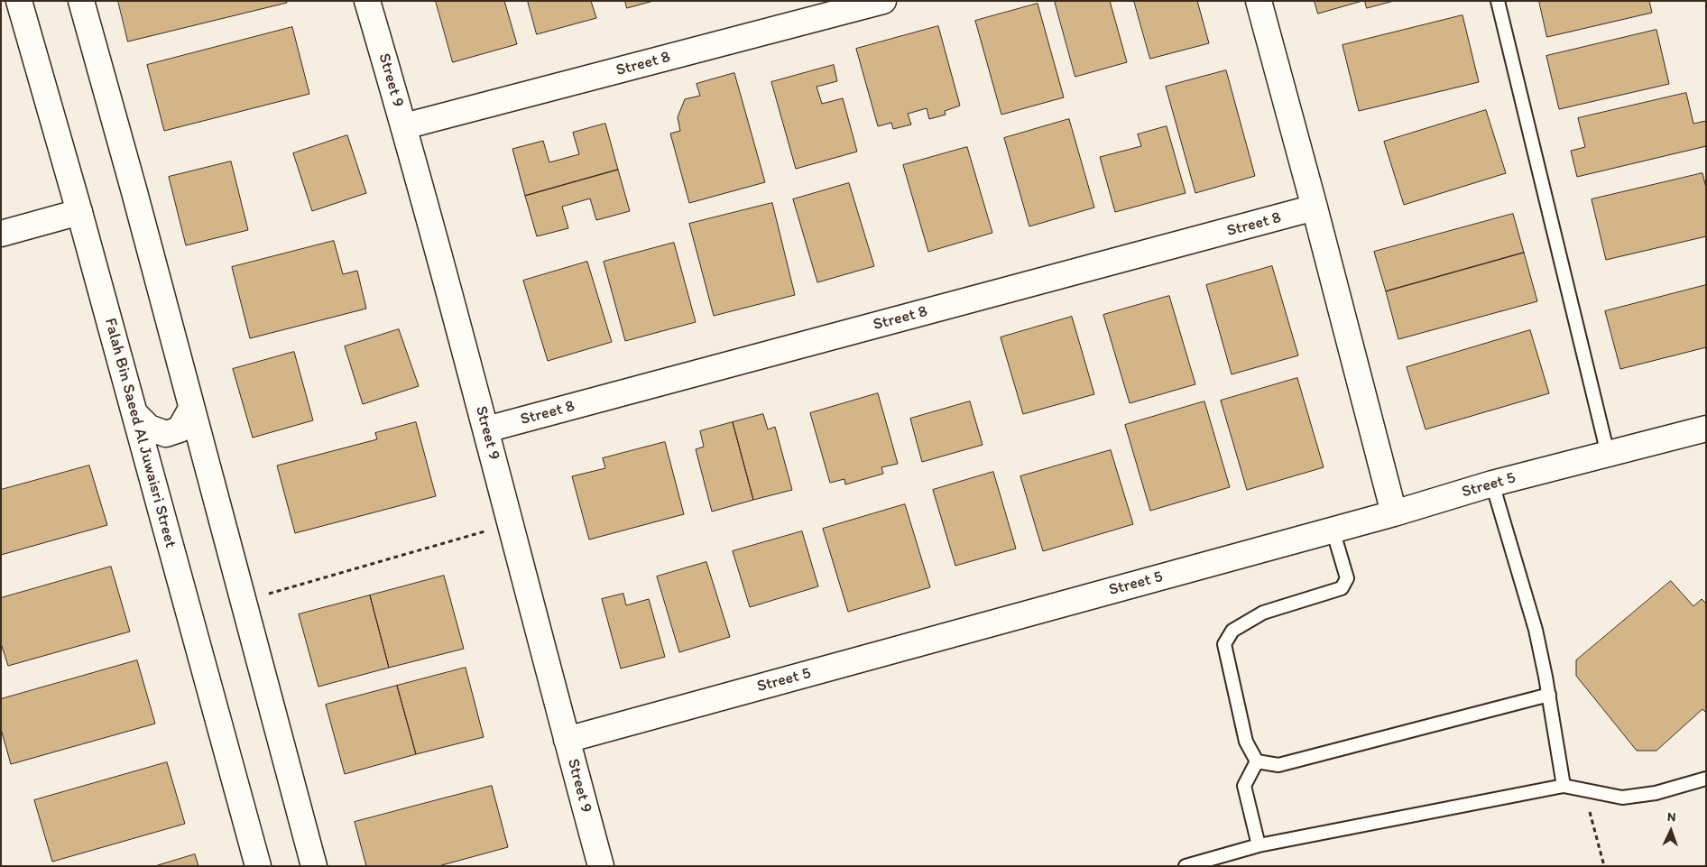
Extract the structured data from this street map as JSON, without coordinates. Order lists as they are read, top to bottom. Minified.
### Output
{"streets":{"street":["Street 8","Street 9","Falah Bin Saeed Al Juwaisri Street","Street 5"]},"crossings":[["Street 8","Street 9"],["Street 9","Street 5"]],"north":"top"}
